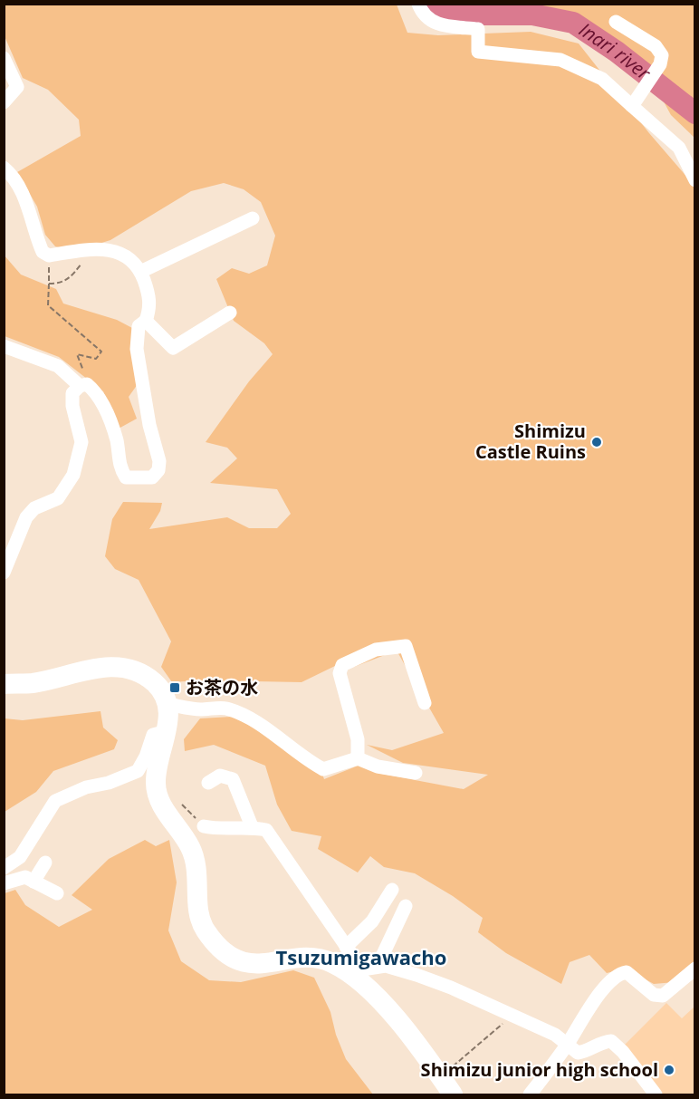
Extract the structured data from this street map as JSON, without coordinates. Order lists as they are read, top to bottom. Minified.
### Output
{"districts":["Tsuzumigawacho"],"water":["Inari river"],"places":{"other":["Shimizu Castle Ruins","Shimizu junior high school"],"transit":["お茶の水"]}}
